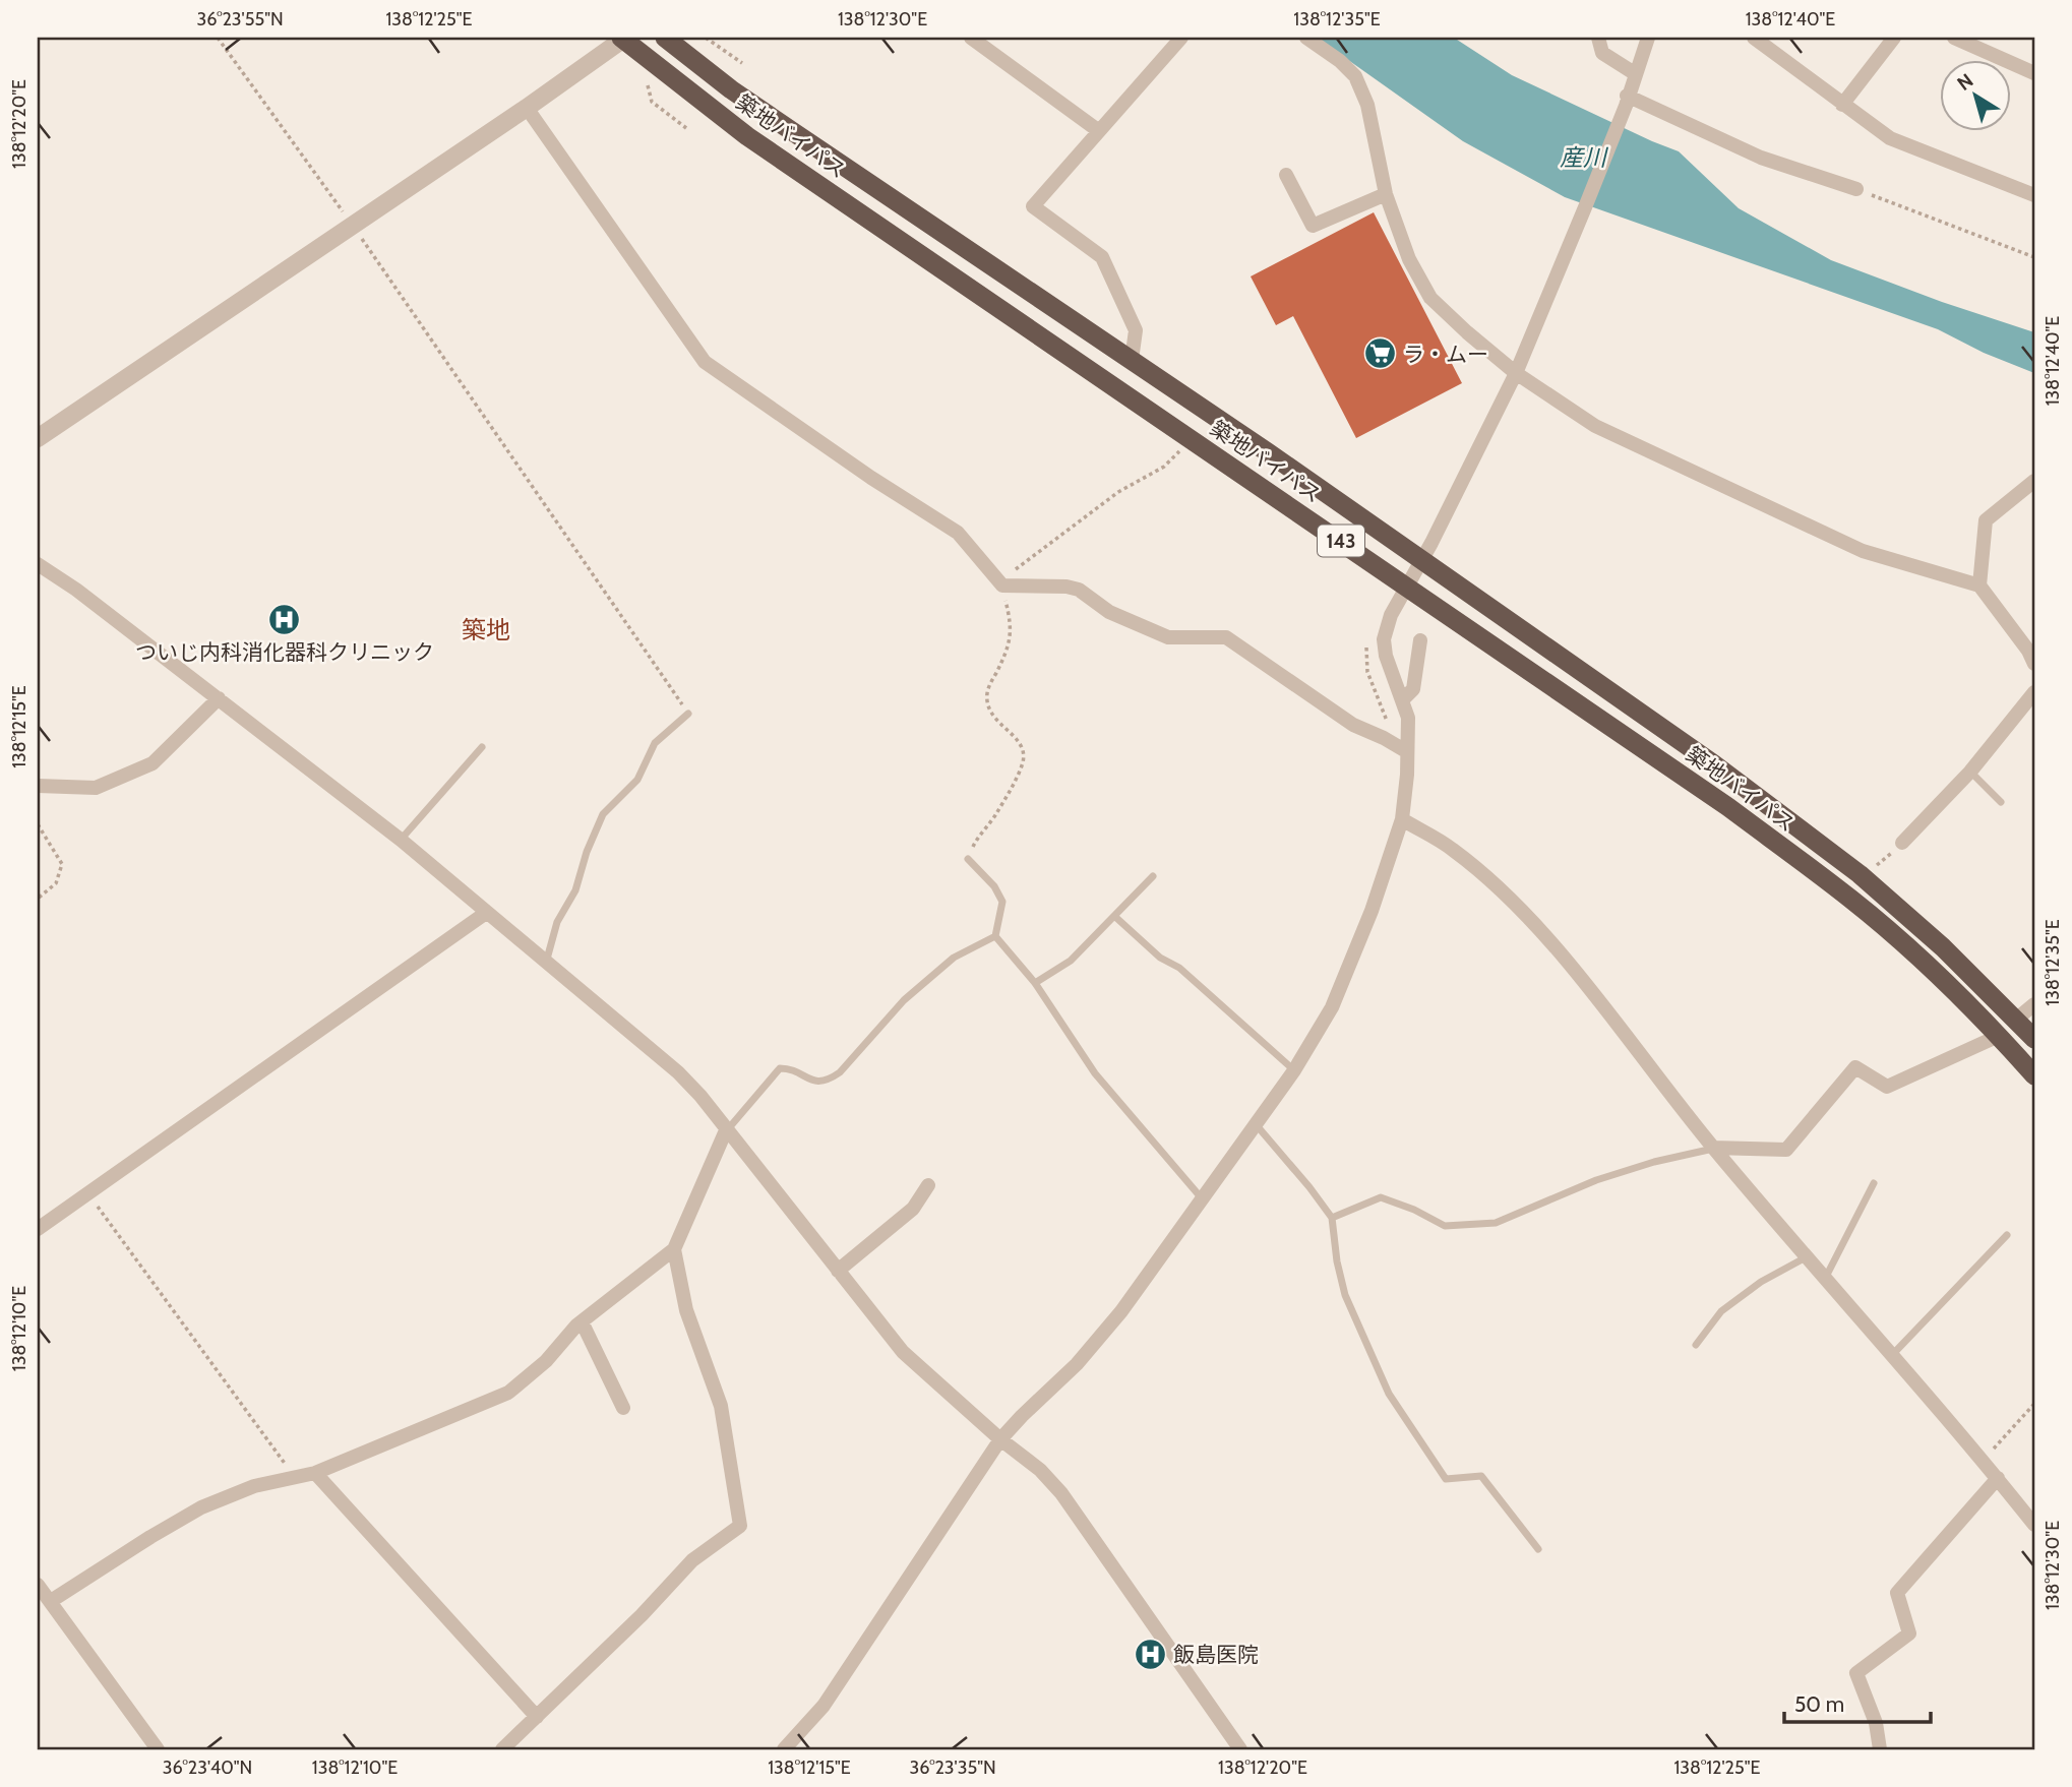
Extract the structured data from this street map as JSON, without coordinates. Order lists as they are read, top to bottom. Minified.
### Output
{"streets":{"highway":["築地バイパス","143"]},"districts":["築地"],"water":["産川"],"places":{"supermarket":["ラ・ムー"],"hospital":["ついじ内科消化器科クリニック","飯島医院"]},"scale_bar":"50 m","north":"top left","coordinates":["36°23'55\"N","138°12'25\"E","138°12'30\"E","138°12'35\"E","138°12'40\"E","138°12'20\"E","138°12'15\"E","138°12'10\"E","36°23'40\"N","36°23'35\"N"]}
